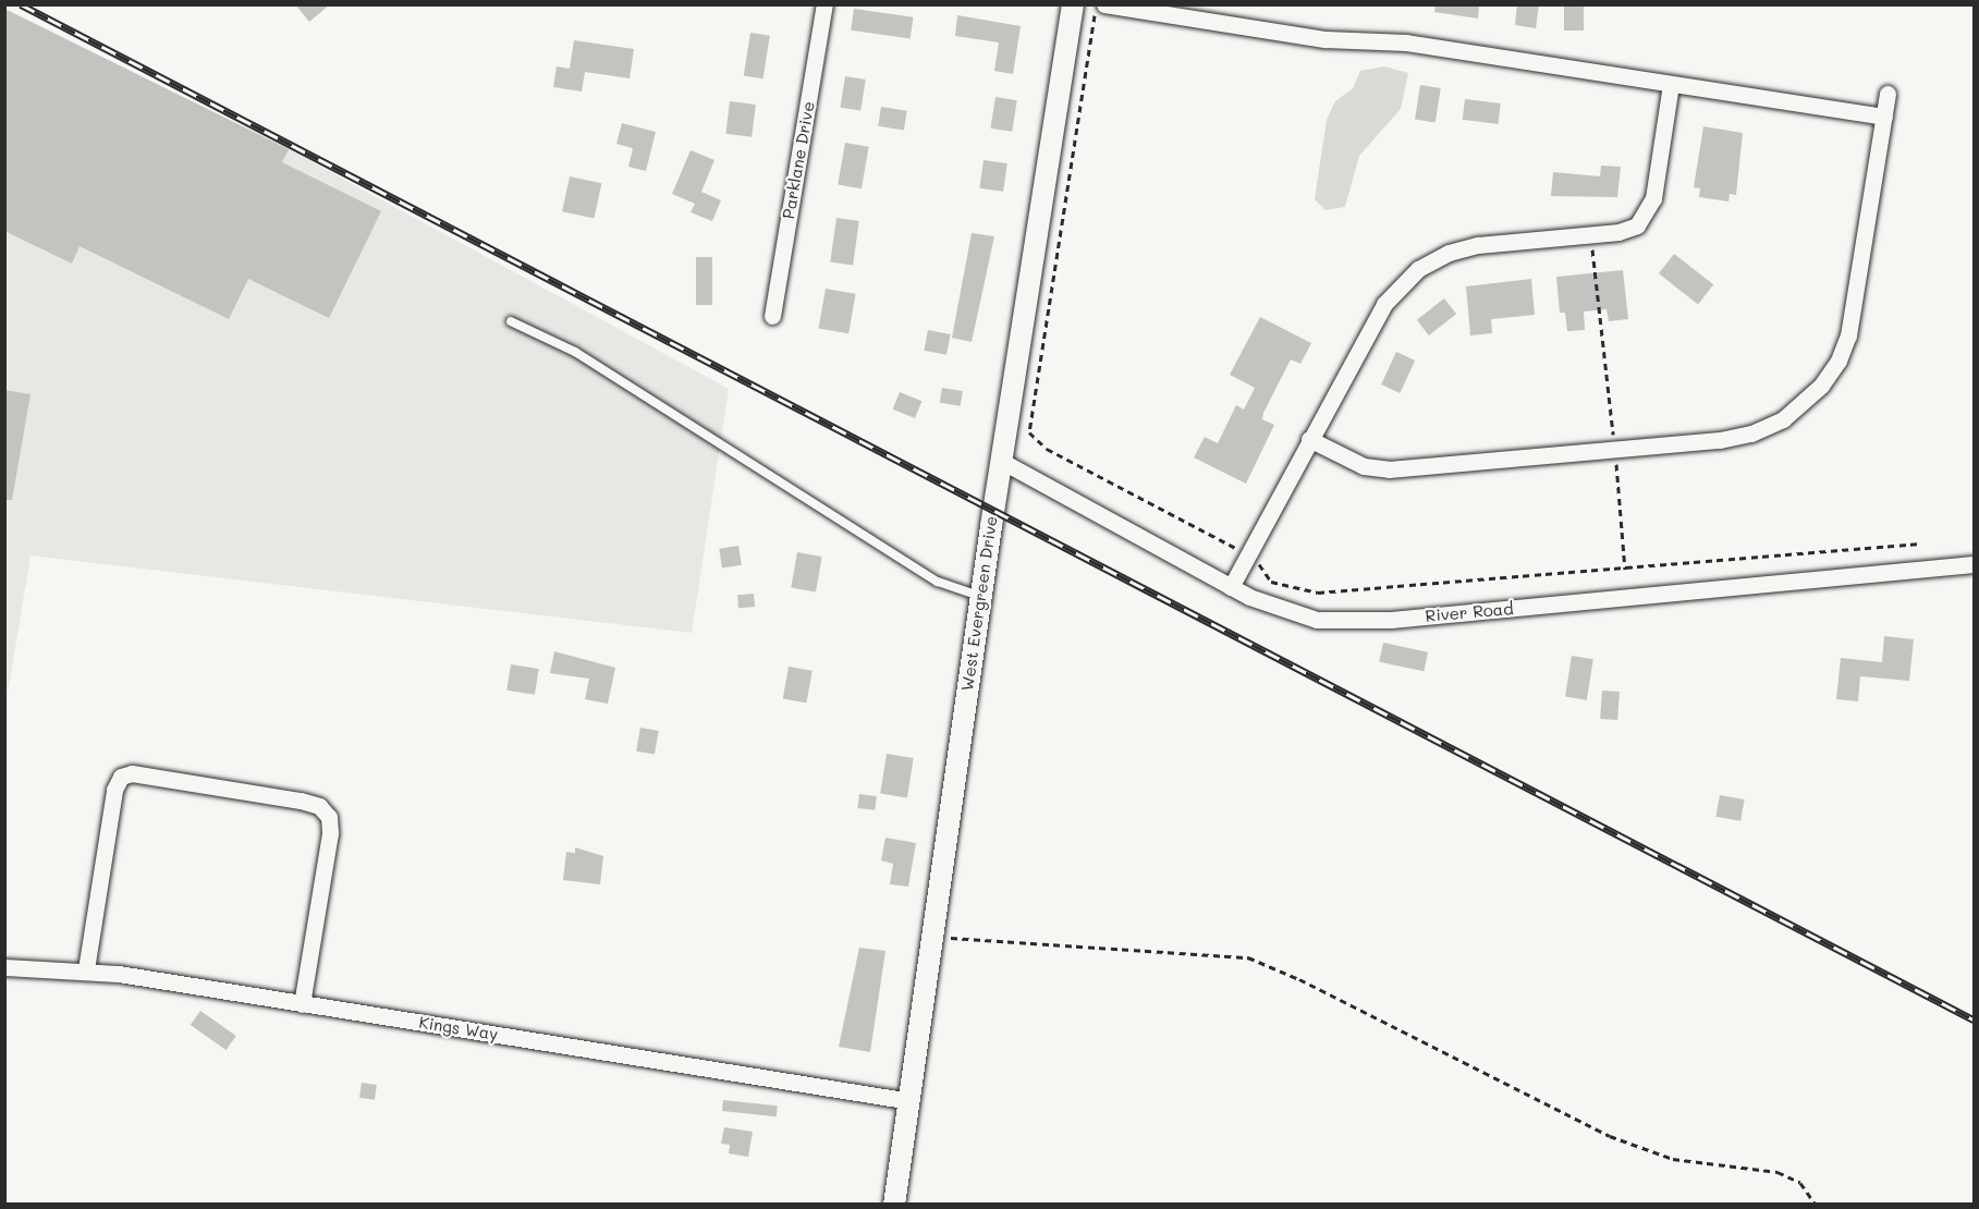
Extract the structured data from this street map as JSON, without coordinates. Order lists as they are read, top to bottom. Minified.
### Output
{"streets":{"street":["Parklane Drive","West Evergreen Drive","River Road","Kings Way"]},"crossings":[["West Evergreen Drive","River Road"],["West Evergreen Drive","Kings Way"]]}
